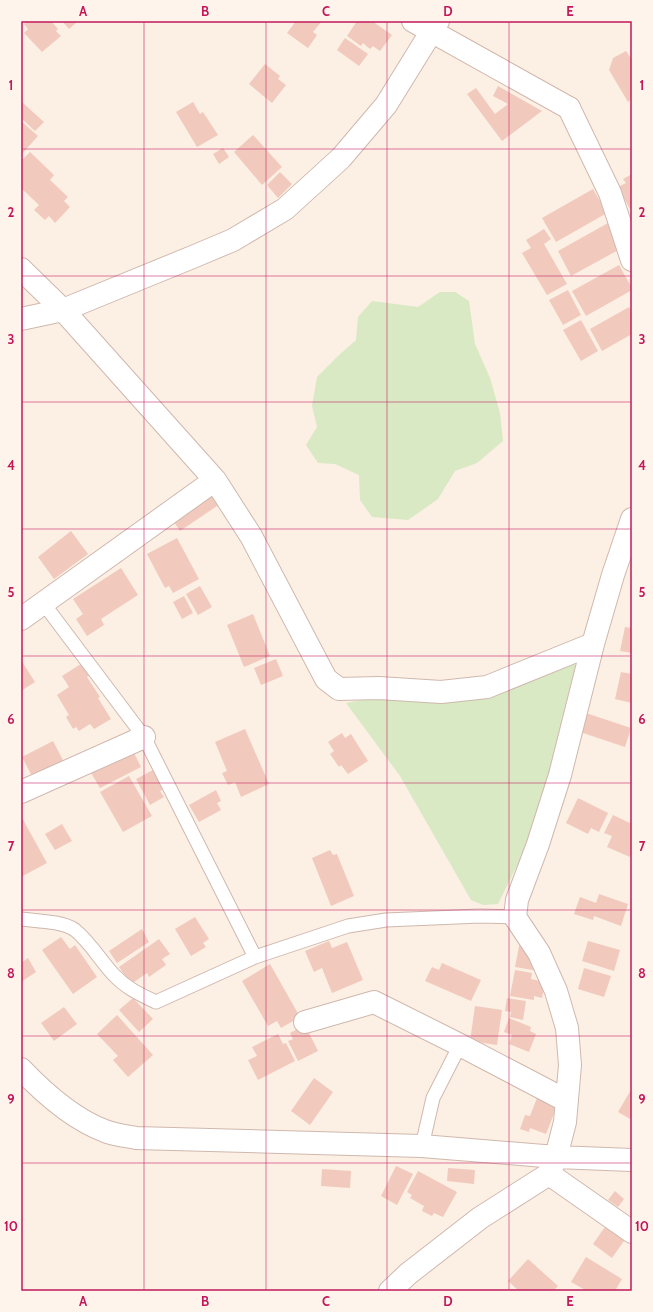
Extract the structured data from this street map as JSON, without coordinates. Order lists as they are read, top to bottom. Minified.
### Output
{"grid":{"columns":["A","B","C","D","E"],"rows":["1","2","3","4","5","6","7","8","9","10"]}}
